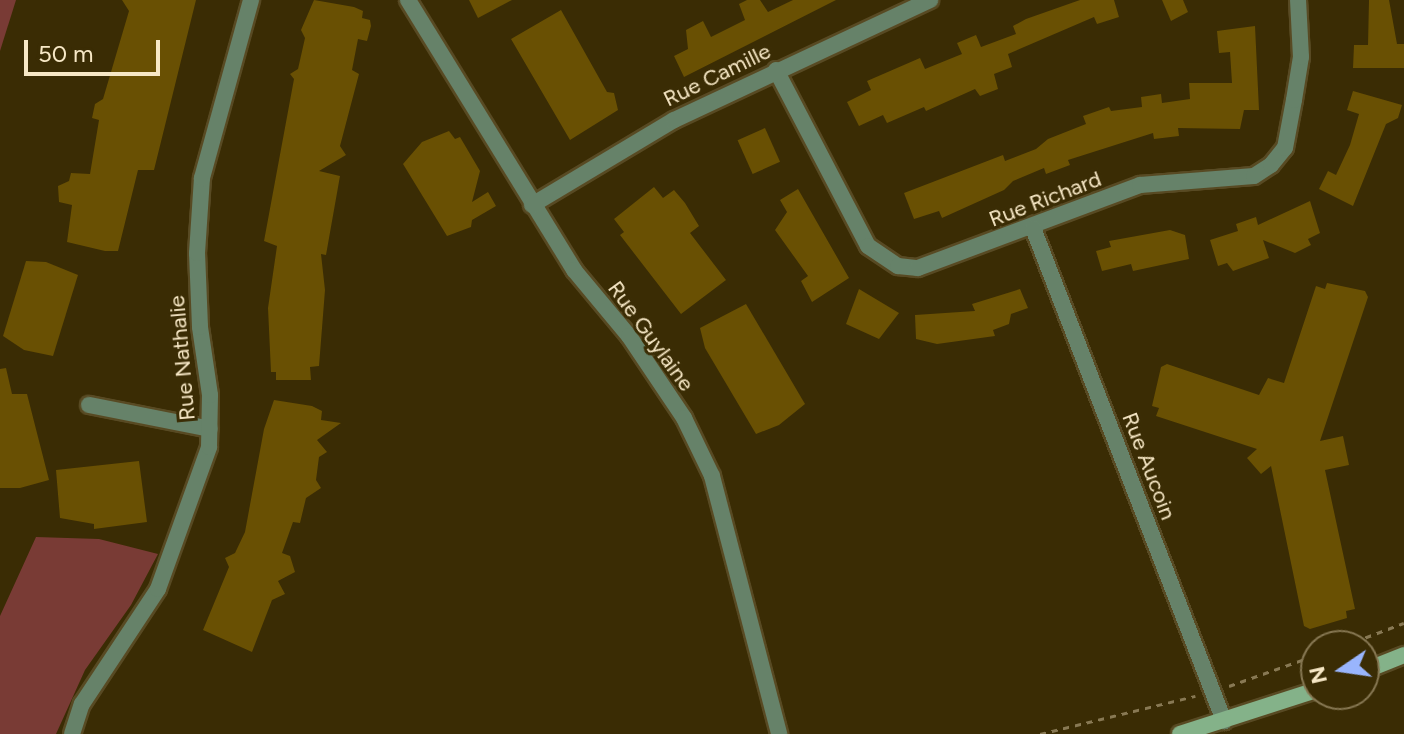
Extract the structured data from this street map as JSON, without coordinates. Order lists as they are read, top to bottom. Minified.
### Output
{"streets":{"street":["Rue Camille","Rue Richard","Rue Guylaine","Rue Nathalie","Rue Aucoin"]},"crossings":[["Rue Camille","Rue Richard"],["Rue Camille","Rue Guylaine"],["Rue Richard","Rue Aucoin"]],"scale_bar":"50 m","north":"left"}
